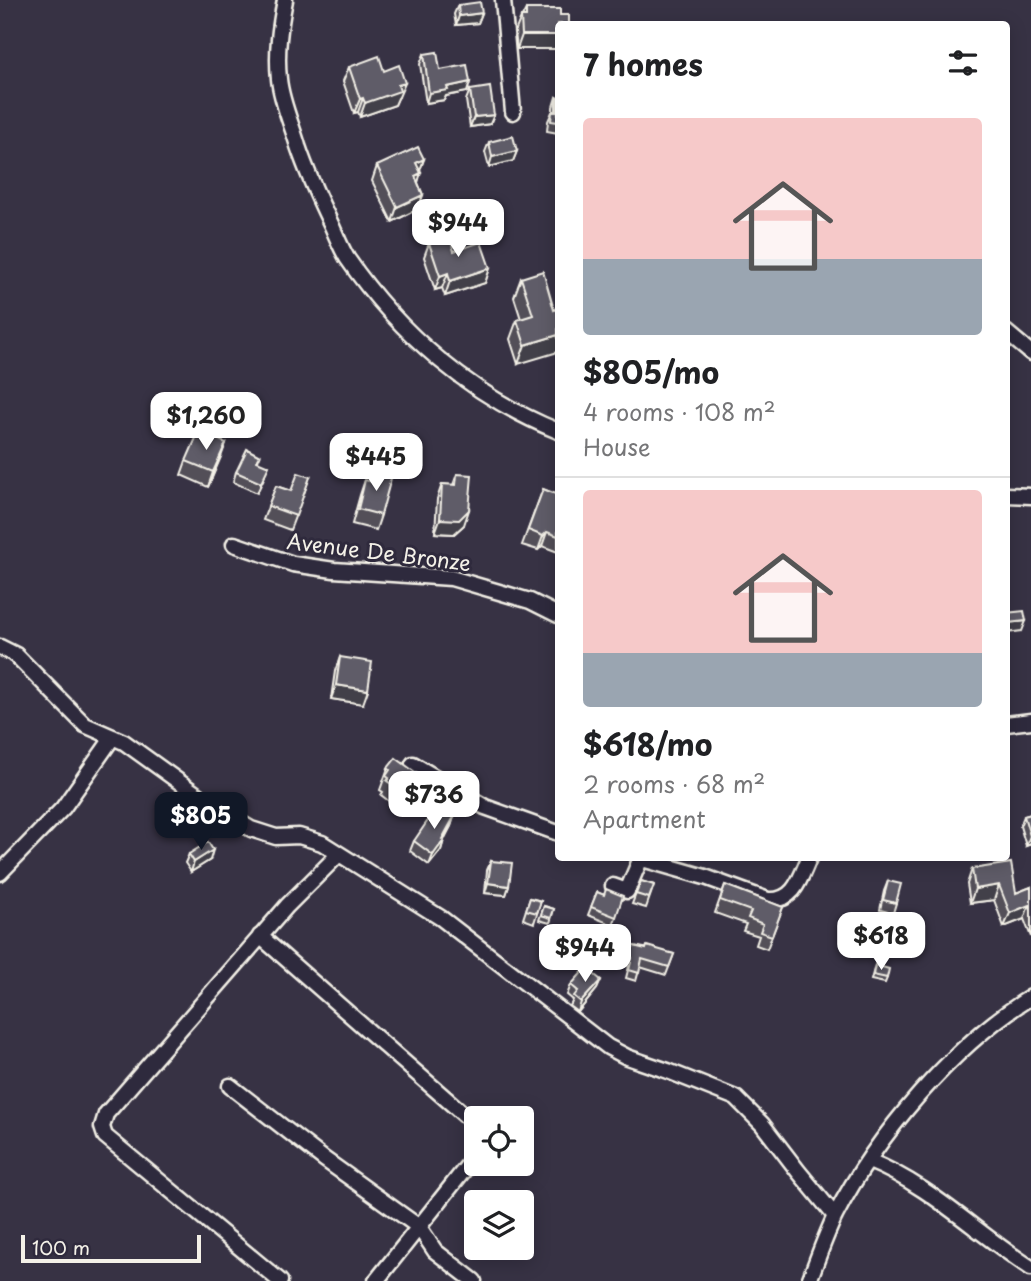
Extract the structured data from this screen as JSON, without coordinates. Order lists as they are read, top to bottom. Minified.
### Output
{"streets":{"street":["Avenue De Bronze"]},"scale_bar":"100 m","page":{"heading":"7 homes","list":[{"name":"$805/mo","note":"4 rooms · 108 m² · House"},{"name":"$618/mo","note":"2 rooms · 68 m² · Apartment"}],"price":["$944","$1,260","$445","$736","$805","$618","$944"],"scale":"100 m"}}
